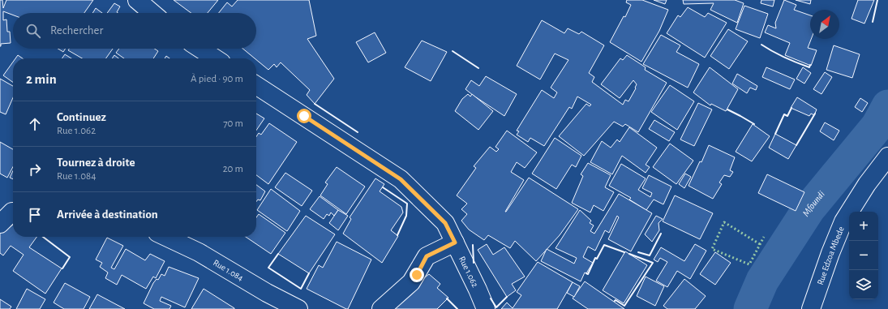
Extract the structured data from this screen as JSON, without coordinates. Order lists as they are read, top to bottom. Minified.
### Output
{"streets":{"street":["Rue Edzoa Mbede","Rue 1.084","Rue 1.062"]},"water":["Mfoundi"],"north":"top right","page":{"search":"Rechercher","heading":["2 min","À pied · 90 m"],"list":[["Continuez","Rue 1.062","70 m"],["Tournez à droite","Rue 1.084","20 m"],"Arrivée à destination"],"map_buttons":["+","−"]}}
